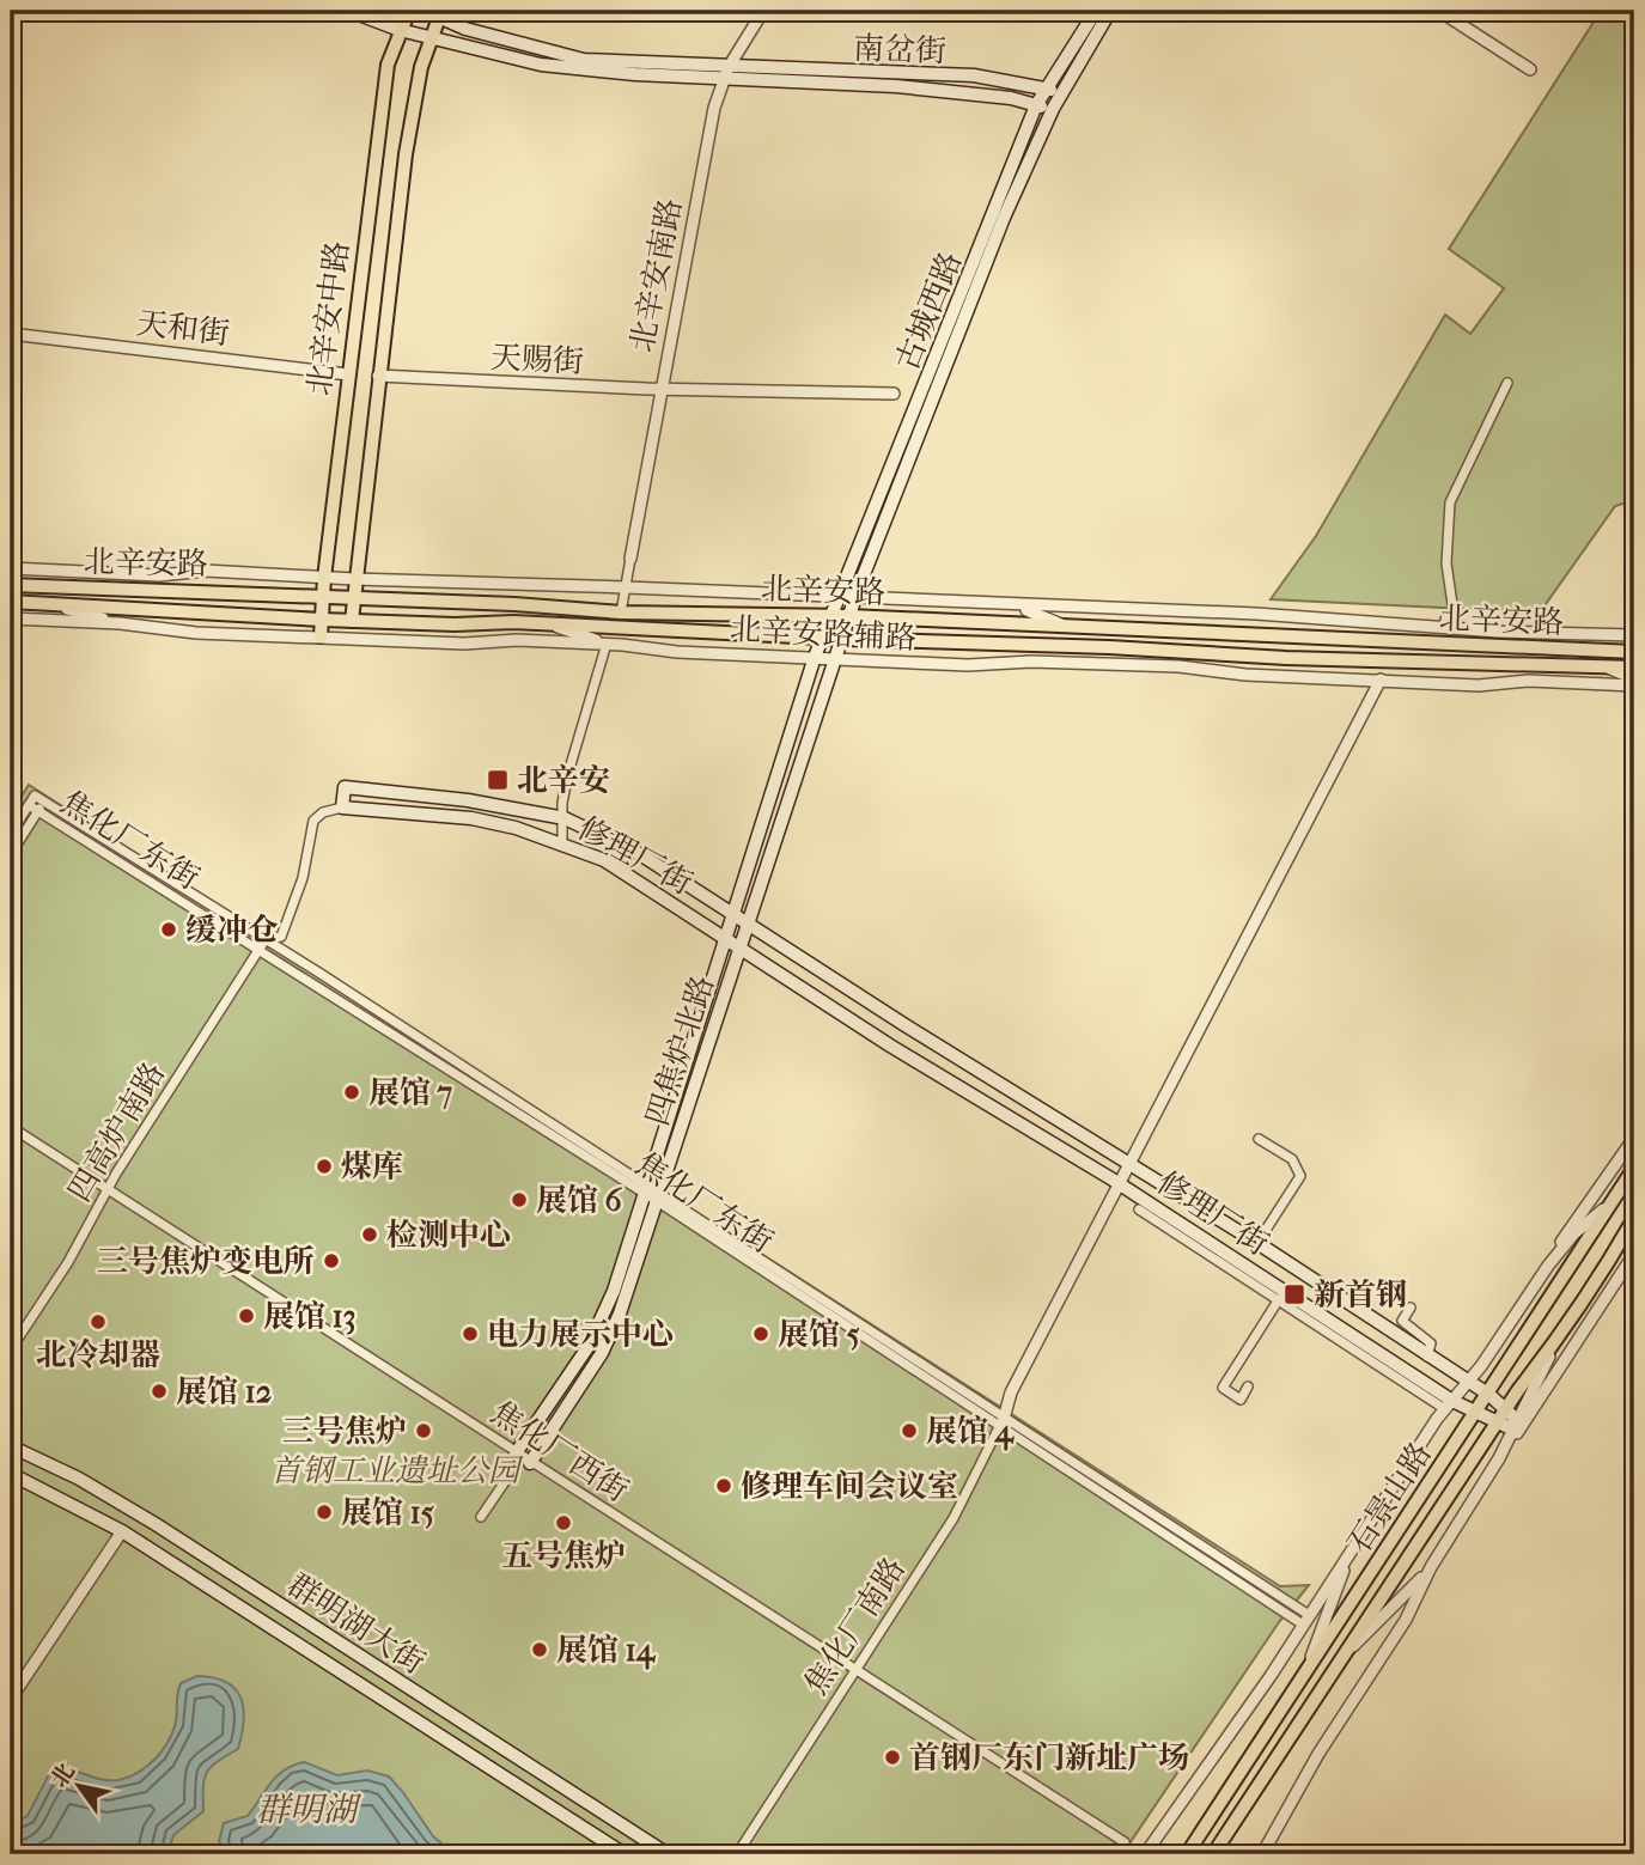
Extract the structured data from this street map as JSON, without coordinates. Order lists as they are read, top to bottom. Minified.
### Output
{"streets":{"main road":["南岔街","古城西路","北辛安中路","北辛安路","修理厂街","四焦炉北路","石景山路","群明湖大街"],"street":["北辛安南路","天和街","天赐街","北辛安路辅路","焦化厂东街","四高炉南路","焦化厂西街","焦化厂南路"]},"crossings":[["南岔街","北辛安南路"],["南岔街","古城西路"],["南岔街","北辛安中路"],["北辛安南路","天赐街"],["古城西路","北辛安路"],["古城西路","北辛安路辅路"],["古城西路","四焦炉北路"],["北辛安中路","天和街"],["北辛安中路","天赐街"],["北辛安中路","北辛安路"],["北辛安中路","北辛安路辅路"],["北辛安路","四焦炉北路"],["北辛安路辅路","四焦炉北路"],["焦化厂东街","四焦炉北路"],["焦化厂东街","四高炉南路"],["焦化厂东街","焦化厂南路"],["修理厂街","四焦炉北路"],["修理厂街","四高炉南路"],["修理厂街","石景山路"],["四焦炉北路","焦化厂西街"],["四高炉南路","焦化厂西街"],["焦化厂西街","焦化厂南路"]],"water":["群明湖"],"parks":["首钢工业遗址公园"],"places":{"transit":["北辛安","新首钢"],"other":["缓冲仓","展馆 7","煤库","展馆 6","检测中心","三号焦炉变电所","展馆 13","北冷却器","电力展示中心","展馆 5","展馆 12","三号焦炉","展馆 4","修理车间会议室","展馆 15","五号焦炉","展馆 14","首钢厂东门新址广场"]},"north":"top left"}
